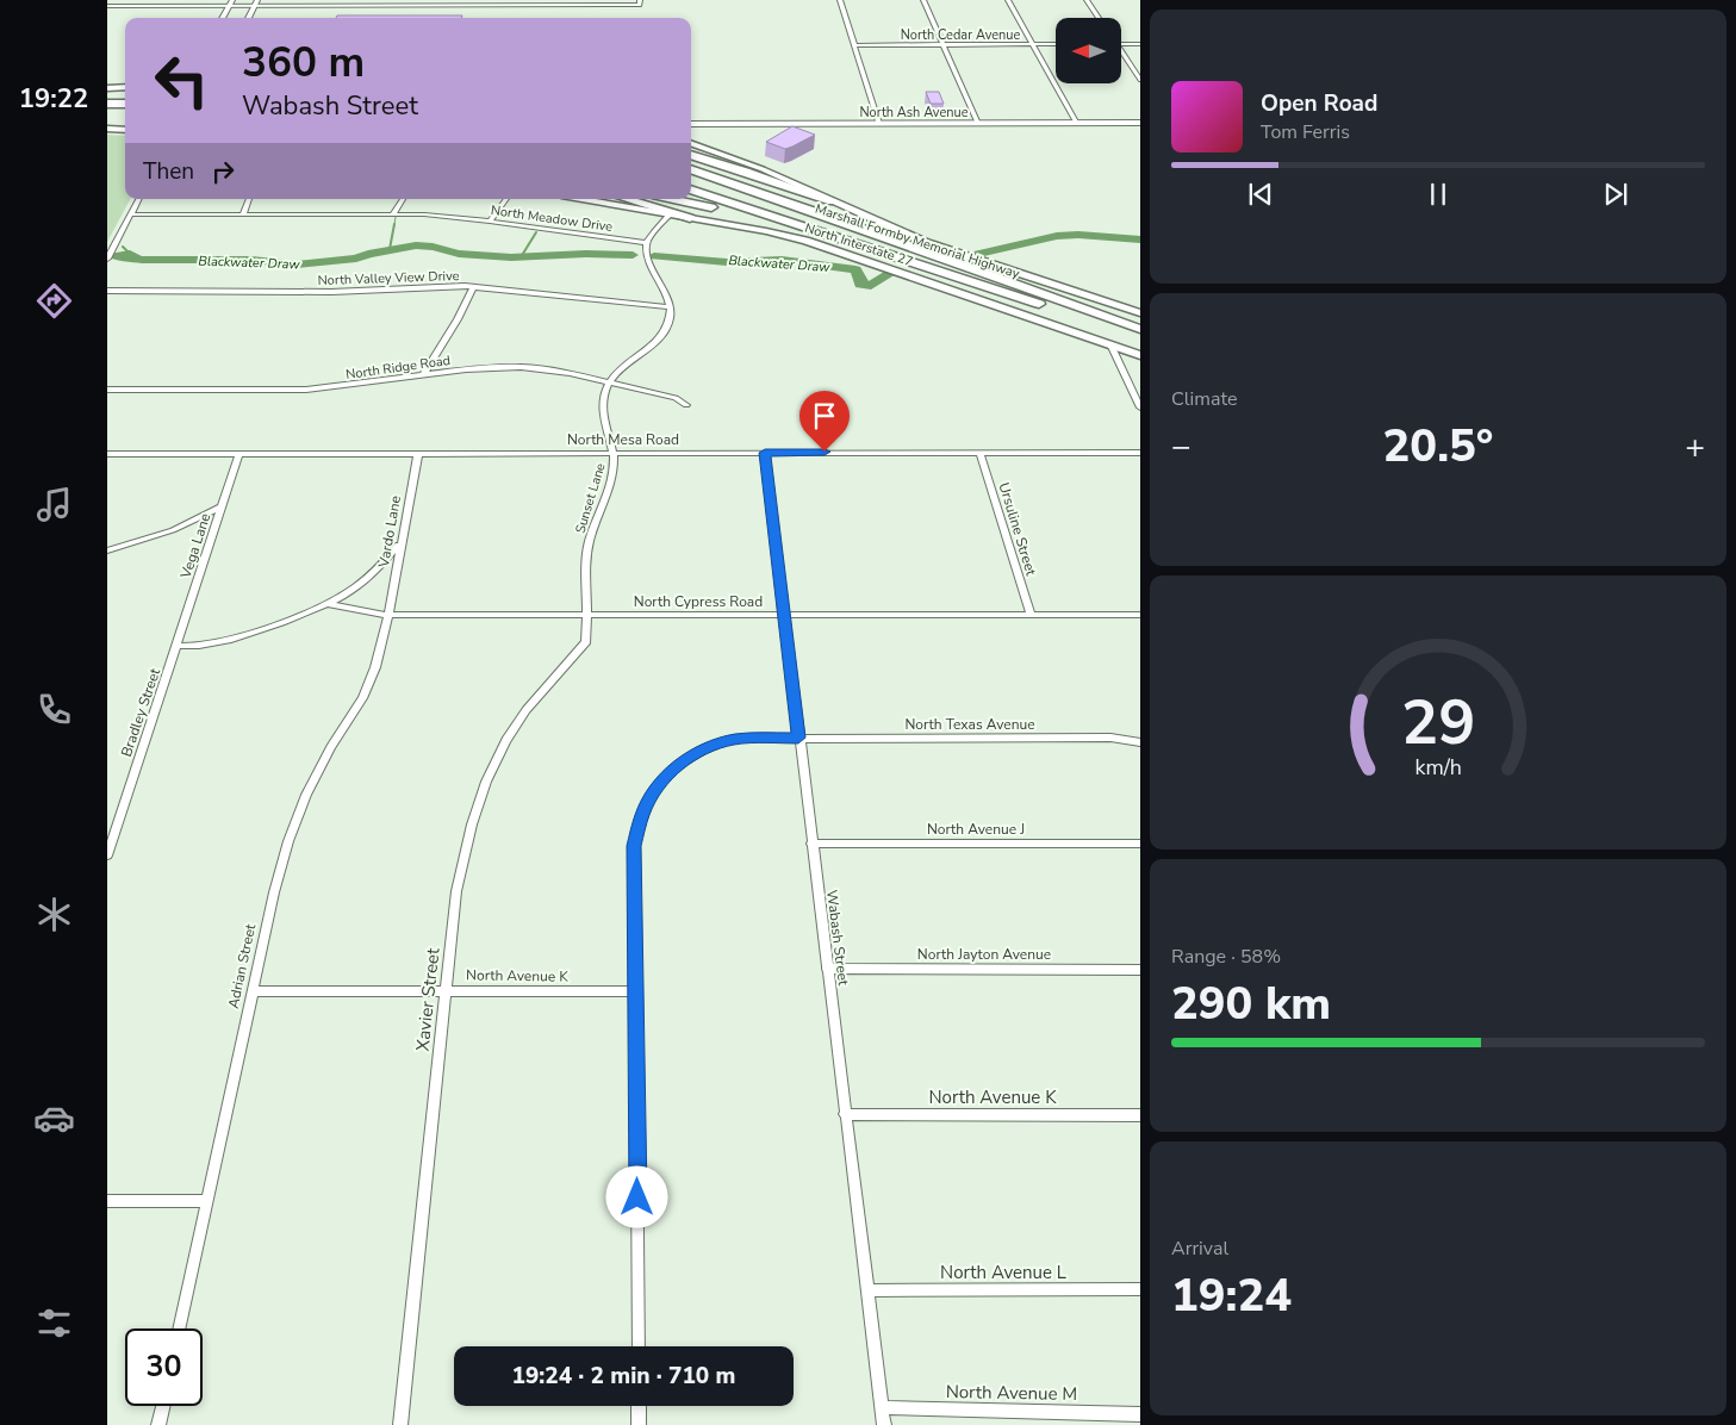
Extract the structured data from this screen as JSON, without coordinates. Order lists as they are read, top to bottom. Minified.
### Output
{"streets":{"highway":["Marshall Formby Memorial Highway"],"main road":["North Interstate 27"],"street":["North Cedar Avenue","North Ash Avenue","North Meadow Drive","North Valley View Drive","North Ridge Road","North Mesa Road","Sunset Lane","Ursuline Street","Vardo Lane","Vega Lane","North Cypress Road","Bradley Street","North Texas Avenue","North Avenue J","Wabash Street","North Jayton Avenue","Adrian Street","North Avenue K","Xavier Street","North Avenue L","North Avenue M"]},"crossings":[["North Valley View Drive","Sunset Lane"],["North Ridge Road","Sunset Lane"],["North Mesa Road","Sunset Lane"],["North Mesa Road","Ursuline Street"],["North Mesa Road","Vardo Lane"],["North Mesa Road","Vega Lane"],["North Mesa Road","Wabash Street"],["Sunset Lane","North Cypress Road"],["Sunset Lane","Xavier Street"],["Ursuline Street","North Cypress Road"],["Vardo Lane","North Cypress Road"],["Vardo Lane","Adrian Street"],["Vega Lane","Bradley Street"],["North Cypress Road","Wabash Street"],["North Cypress Road","Adrian Street"],["North Cypress Road","Xavier Street"],["North Texas Avenue","Wabash Street"],["North Texas Avenue","North Avenue K"],["North Avenue J","Wabash Street"],["Wabash Street","North Jayton Avenue"],["Wabash Street","North Avenue K"],["Wabash Street","North Avenue L"],["Wabash Street","North Avenue M"],["Adrian Street","North Avenue K"],["North Avenue K","Xavier Street"]],"water":["Blackwater Draw"],"north":"left","page":{"tabs":"19:22","turn":["360 m","Wabash Street"],"song":["Open Road","Tom Ferris"],"then":"Then","tile":["Climate",["Range · 58%","290 km"],["Arrival","19:24"]],"heat":["−","20.5°","+"],"limit":"30","trip":"19:24 · 2 min · 710 m","gauge":["29","km/h"]}}
